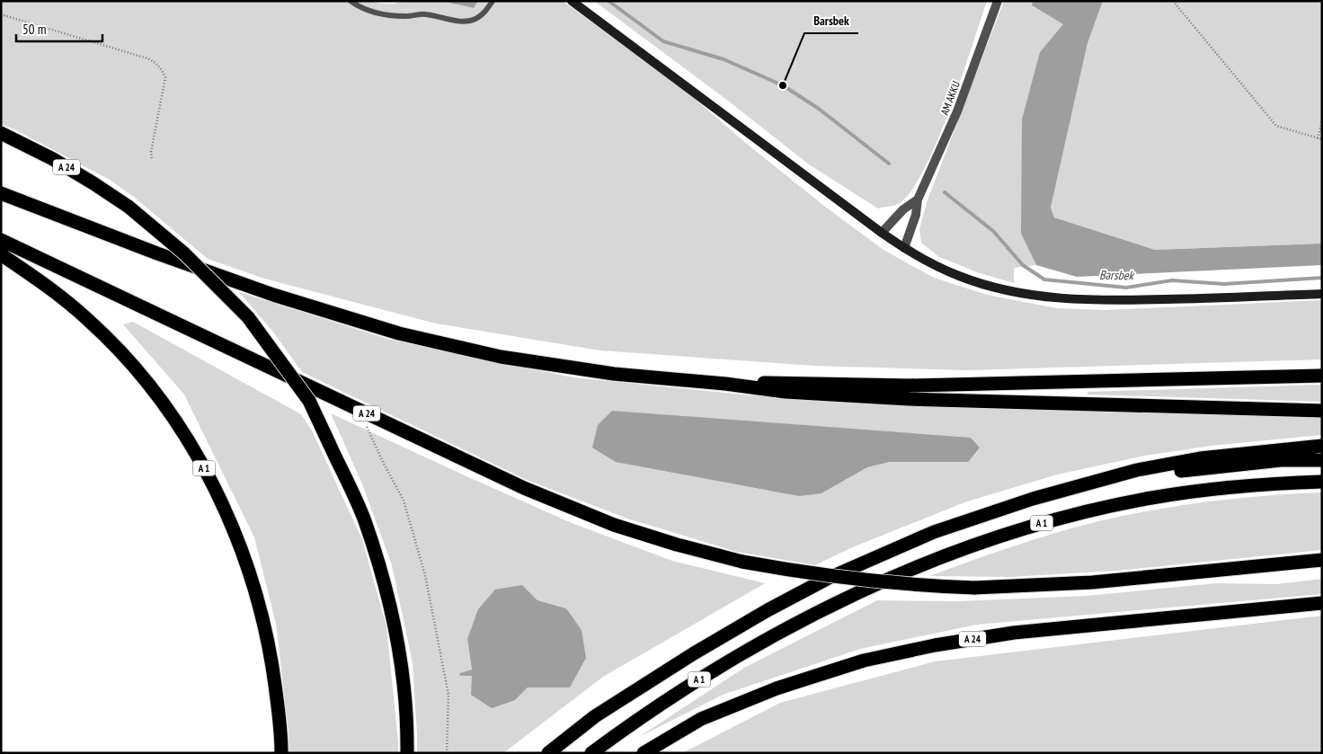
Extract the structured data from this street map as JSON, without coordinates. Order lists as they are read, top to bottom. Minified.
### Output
{"streets":{"highway":["A 24","A 1"],"street":["AM AKKU"]},"water":["Barsbek"],"places":["Barsbek"],"scale_bar":"50 m"}
